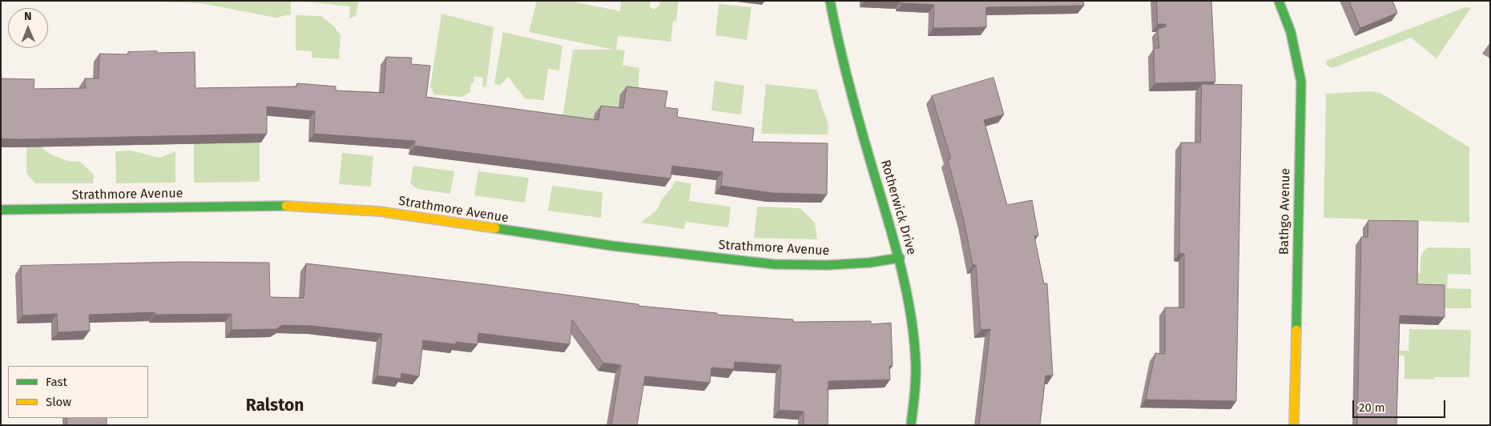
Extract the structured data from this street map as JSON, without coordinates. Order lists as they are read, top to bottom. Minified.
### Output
{"streets":{"street":["Strathmore Avenue","Rotherwick Drive","Bathgo Avenue"]},"crossings":[["Strathmore Avenue","Rotherwick Drive"]],"districts":["Ralston"],"legend":["Fast","Slow"],"scale_bar":"20 m","north":"top"}
